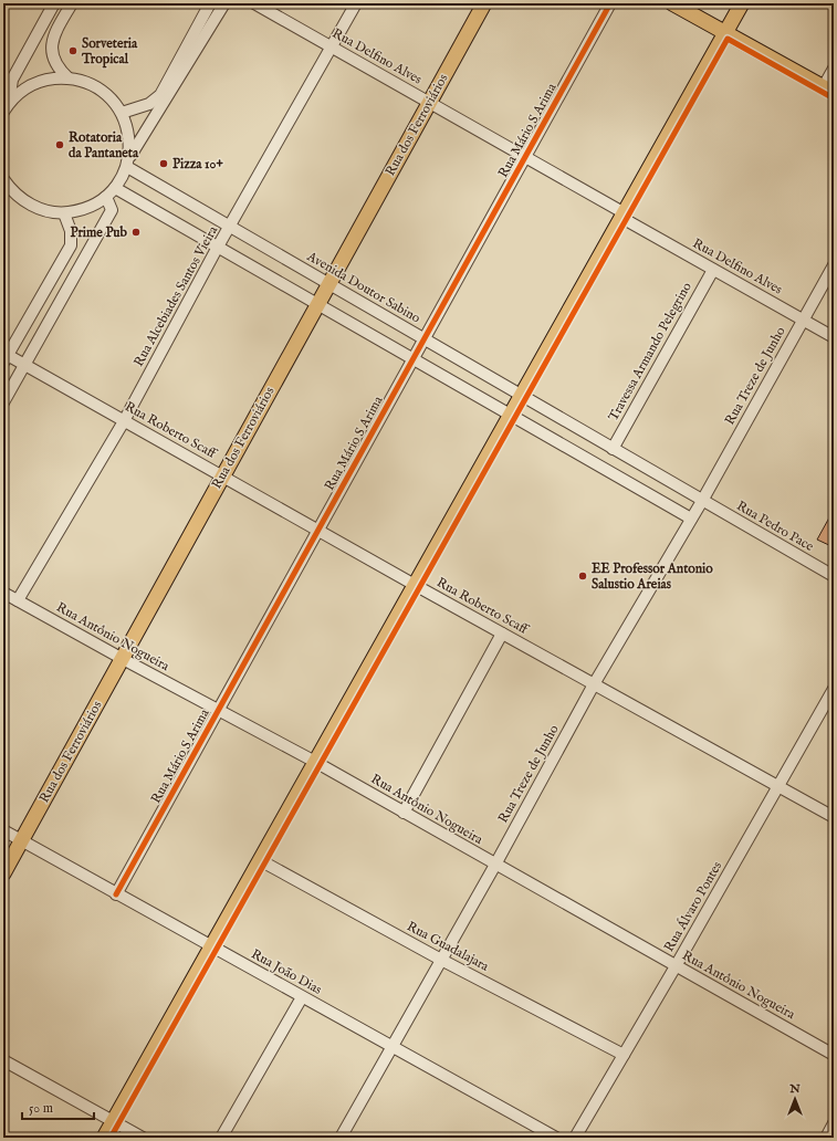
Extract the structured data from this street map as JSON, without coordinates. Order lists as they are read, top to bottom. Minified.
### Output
{"streets":{"main road":["Rua dos Ferroviários"],"street":["Rua Delfino Alves","Rua Mário S Arima","Avenida Doutor Sabino","Rua Alcebiades Santos Vieira","Travessa Armando Pelegrino","Rua Treze de Junho","Rua Roberto Scaff","Rua Pedro Pace","Rua Antônio Nogueira","Rua Álvaro Pontes","Rua Guadalajara","Rua João Dias"]},"crossings":[["Rua Delfino Alves","Rua dos Ferroviários"],["Rua Delfino Alves","Rua Mário S Arima"],["Rua Delfino Alves","Rua Alcebiades Santos Vieira"],["Rua Delfino Alves","Travessa Armando Pelegrino"],["Rua Delfino Alves","Rua Treze de Junho"],["Rua dos Ferroviários","Avenida Doutor Sabino"],["Rua dos Ferroviários","Rua Roberto Scaff"],["Rua dos Ferroviários","Rua Antônio Nogueira"],["Rua dos Ferroviários","Rua João Dias"],["Rua Mário S Arima","Avenida Doutor Sabino"],["Rua Mário S Arima","Rua Roberto Scaff"],["Rua Mário S Arima","Rua Antônio Nogueira"],["Rua Mário S Arima","Rua João Dias"],["Avenida Doutor Sabino","Rua Alcebiades Santos Vieira"],["Avenida Doutor Sabino","Travessa Armando Pelegrino"],["Avenida Doutor Sabino","Rua Treze de Junho"],["Avenida Doutor Sabino","Rua Pedro Pace"],["Rua Alcebiades Santos Vieira","Rua Roberto Scaff"],["Rua Alcebiades Santos Vieira","Rua Antônio Nogueira"],["Rua Treze de Junho","Rua Roberto Scaff"],["Rua Treze de Junho","Rua Pedro Pace"],["Rua Treze de Junho","Rua Antônio Nogueira"],["Rua Treze de Junho","Rua Guadalajara"],["Rua Treze de Junho","Rua João Dias"],["Rua Roberto Scaff","Rua Álvaro Pontes"],["Rua Antônio Nogueira","Rua Álvaro Pontes"],["Rua Álvaro Pontes","Rua Guadalajara"]],"places":["Sorveteria Tropical","Rotatoria da Pantaneta","Pizza 10+","Prime Pub","EE Professor Antonio Salustio Areias"],"scale_bar":"50 m","north":"top"}
